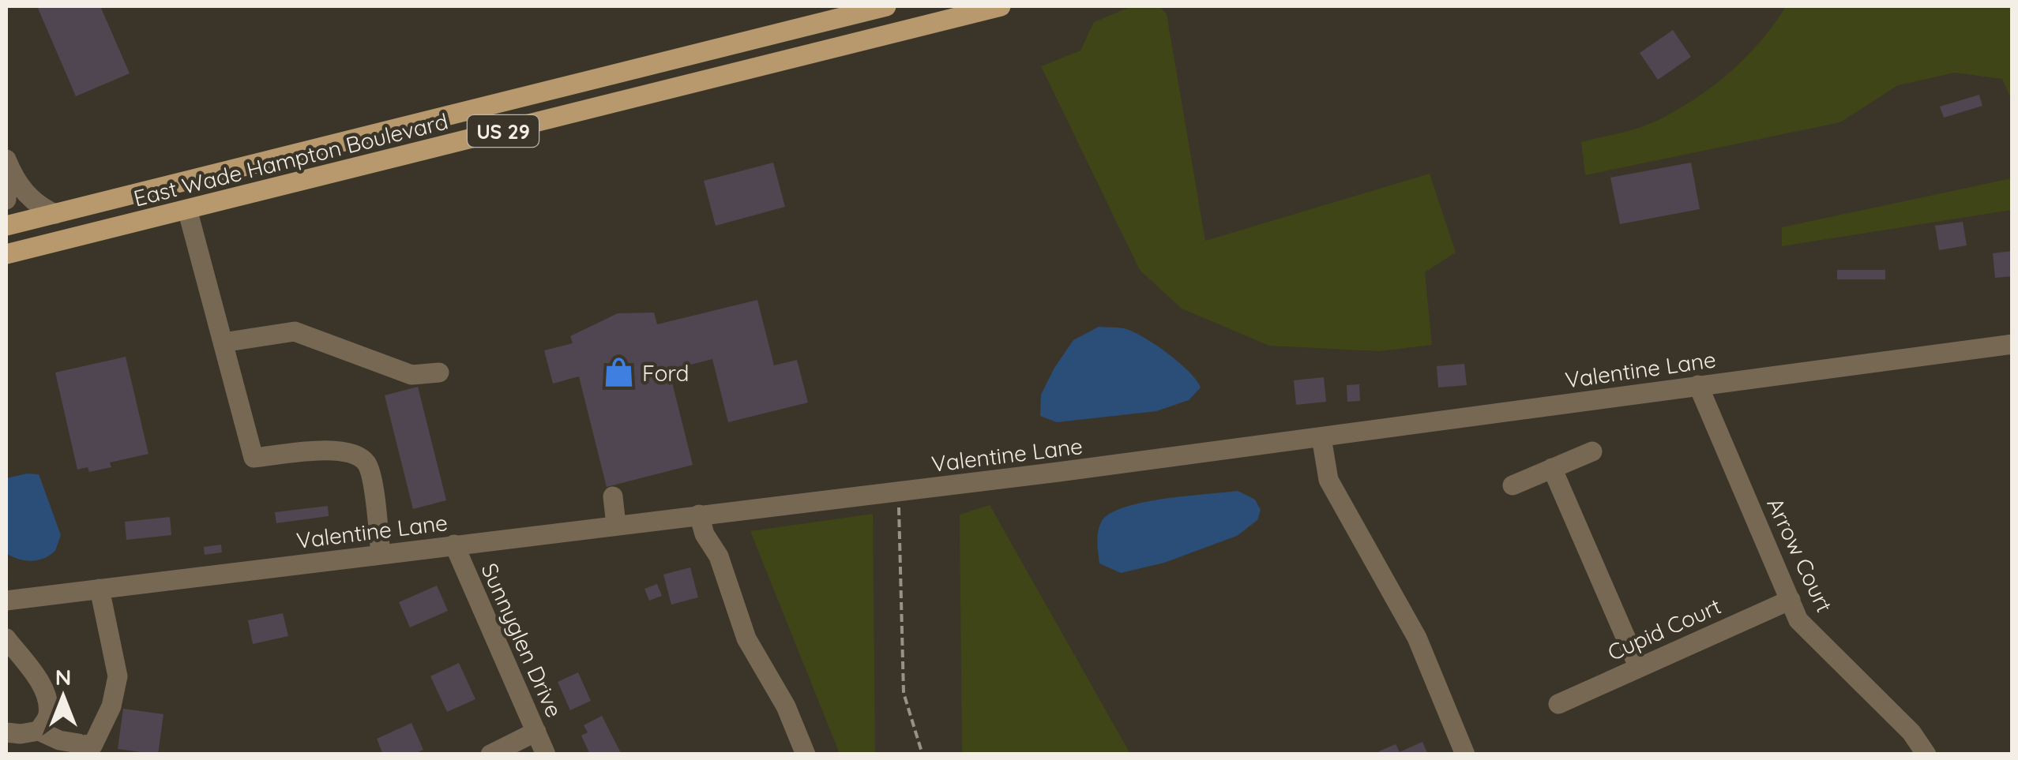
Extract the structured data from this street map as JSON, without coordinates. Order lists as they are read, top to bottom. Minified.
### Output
{"streets":{"main road":["US 29","East Wade Hampton Boulevard"],"street":["Valentine Lane","Arrow Court","Cupid Court","Sunnyglen Drive"]},"crossings":[["Valentine Lane","Arrow Court"],["Valentine Lane","Sunnyglen Drive"],["Arrow Court","Cupid Court"]],"places":{"shop":["Ford"]},"north":"top"}
